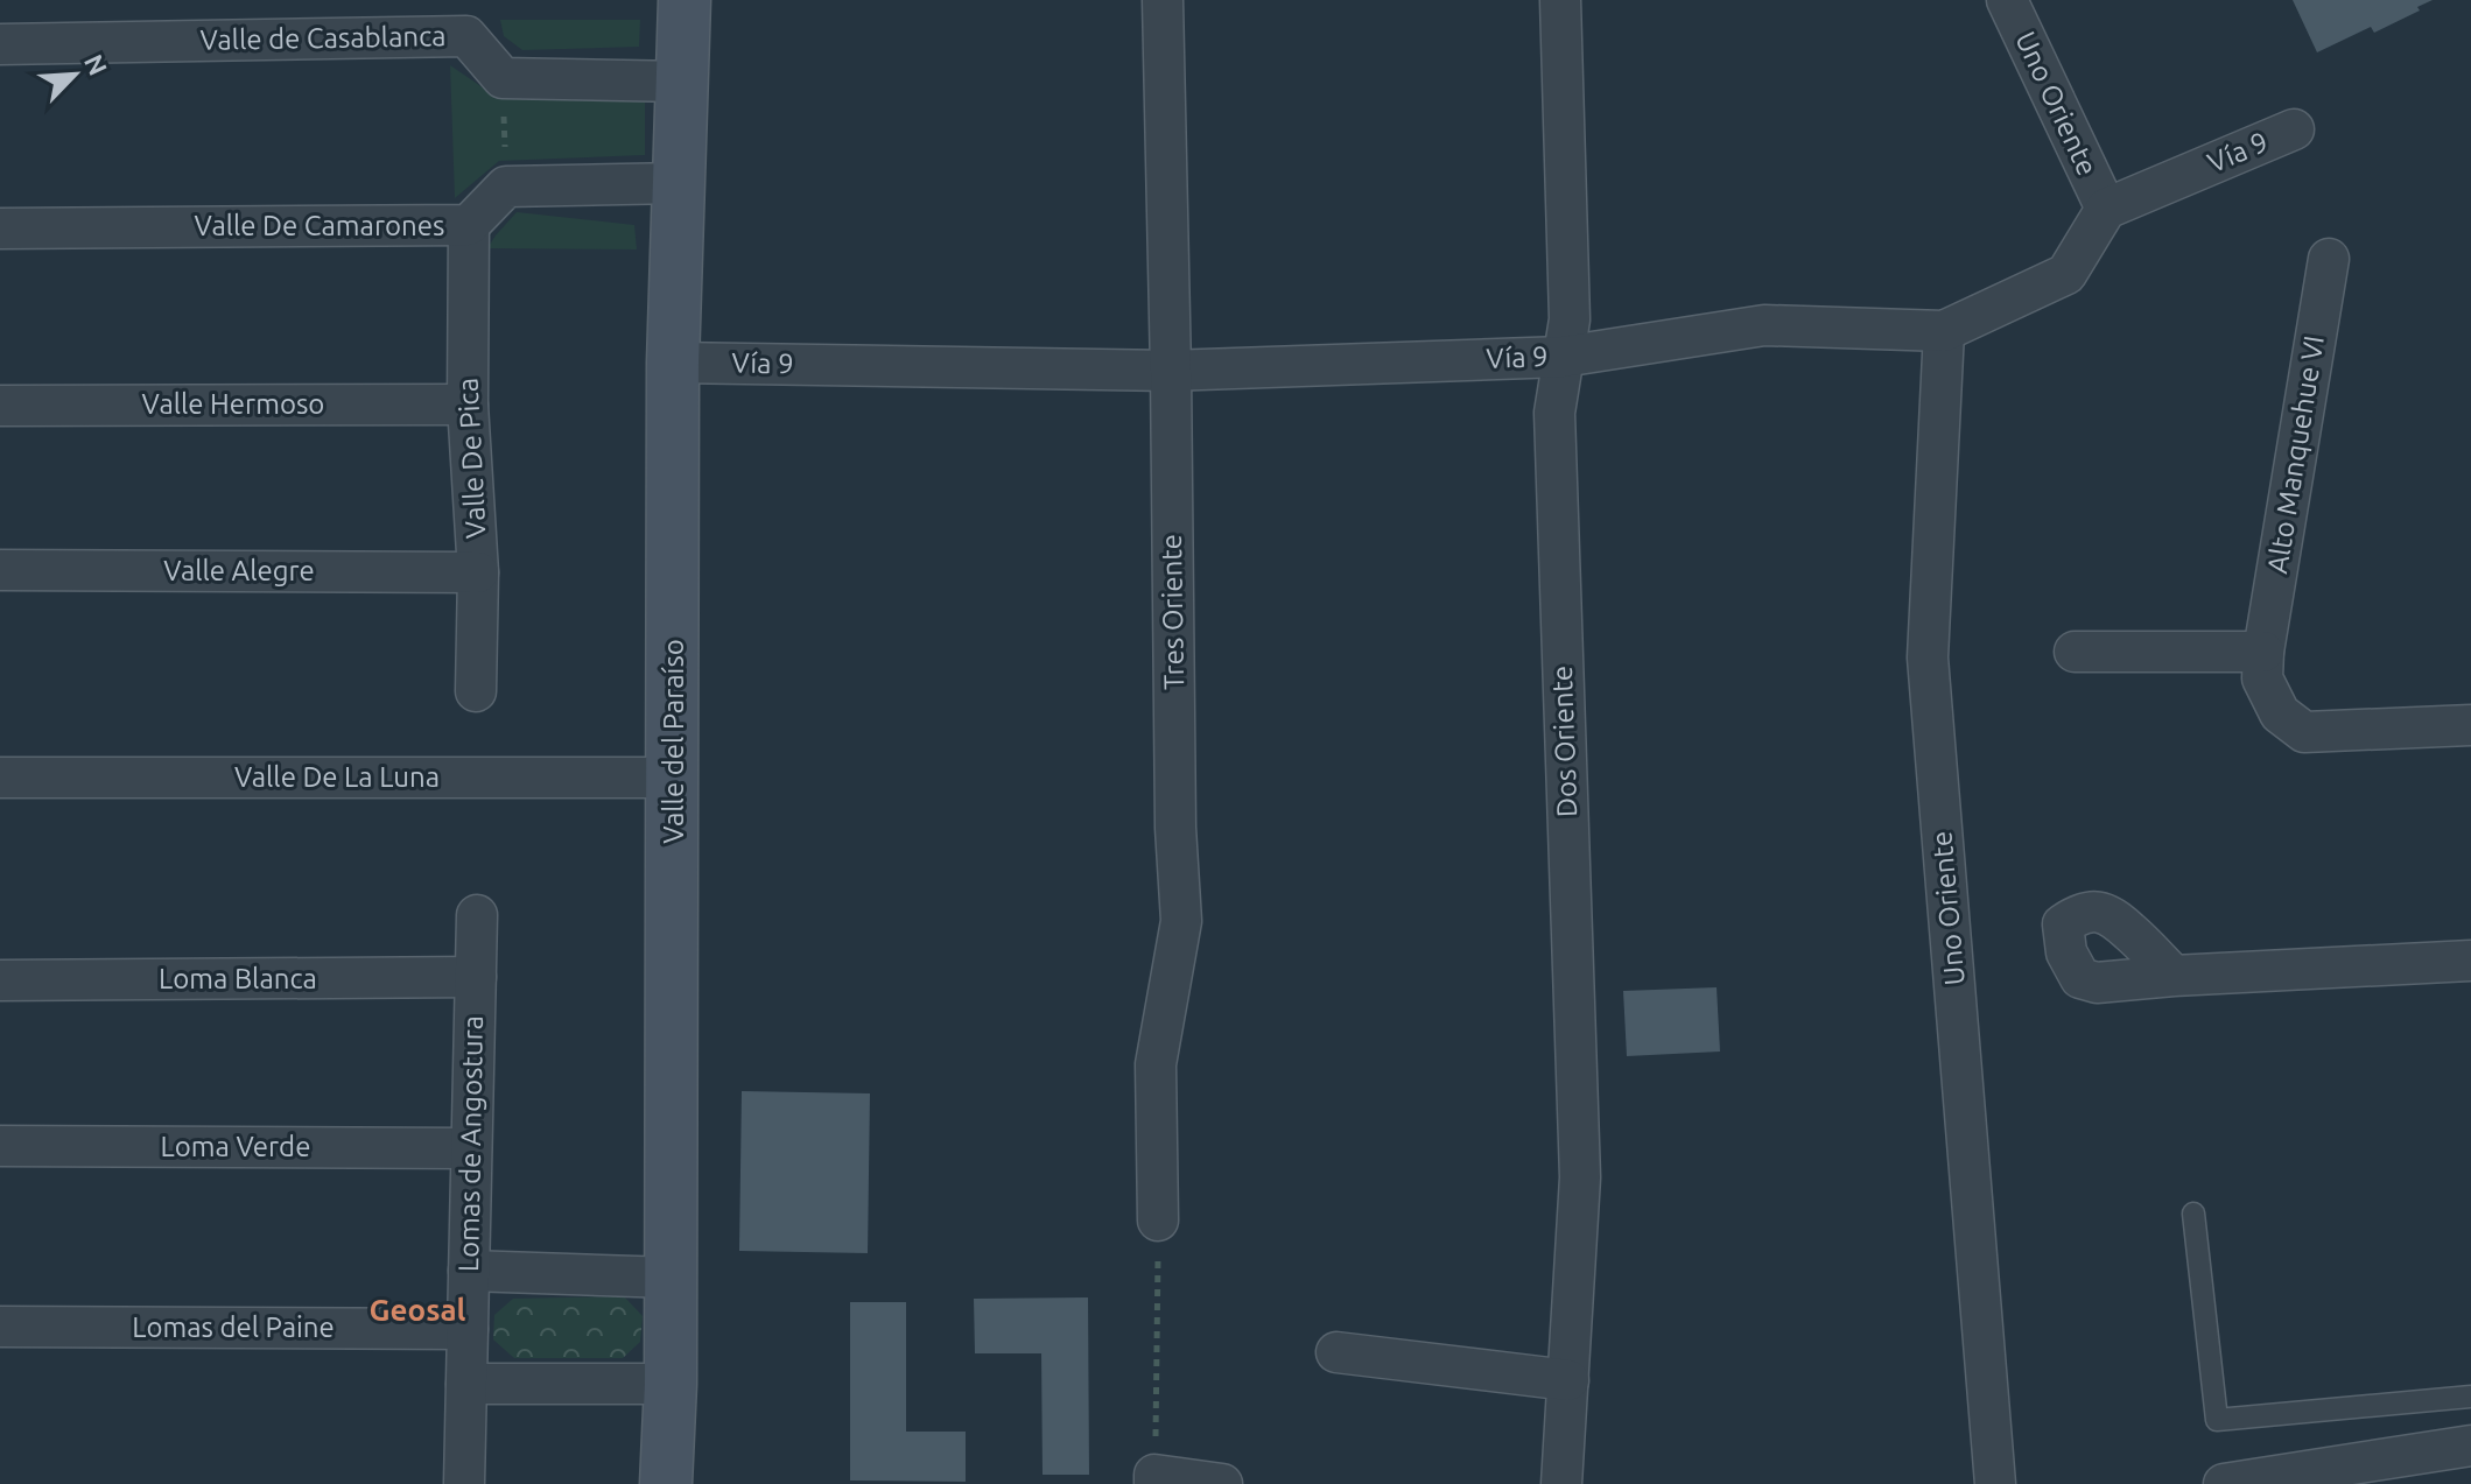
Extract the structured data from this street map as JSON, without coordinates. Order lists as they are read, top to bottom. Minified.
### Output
{"streets":{"street":["Valle de Casablanca","Uno Oriente","Vía 9","Valle De Camarones","Valle Hermoso","Alto Manquehue VI","Valle De Pica","Valle Alegre","Tres Oriente","Valle del Paraíso","Dos Oriente","Valle De La Luna","Loma Blanca","Lomas de Angostura","Loma Verde","Lomas del Paine"]},"crossings":[["Uno Oriente","Vía 9"],["Vía 9","Tres Oriente"],["Vía 9","Valle del Paraíso"],["Vía 9","Dos Oriente"],["Valle De Camarones","Valle De Pica"],["Valle Hermoso","Valle De Pica"],["Valle De Pica","Valle Alegre"],["Valle del Paraíso","Valle De La Luna"],["Loma Blanca","Lomas de Angostura"],["Lomas de Angostura","Loma Verde"],["Lomas de Angostura","Lomas del Paine"]],"districts":["Geosal"],"north":"top right"}
